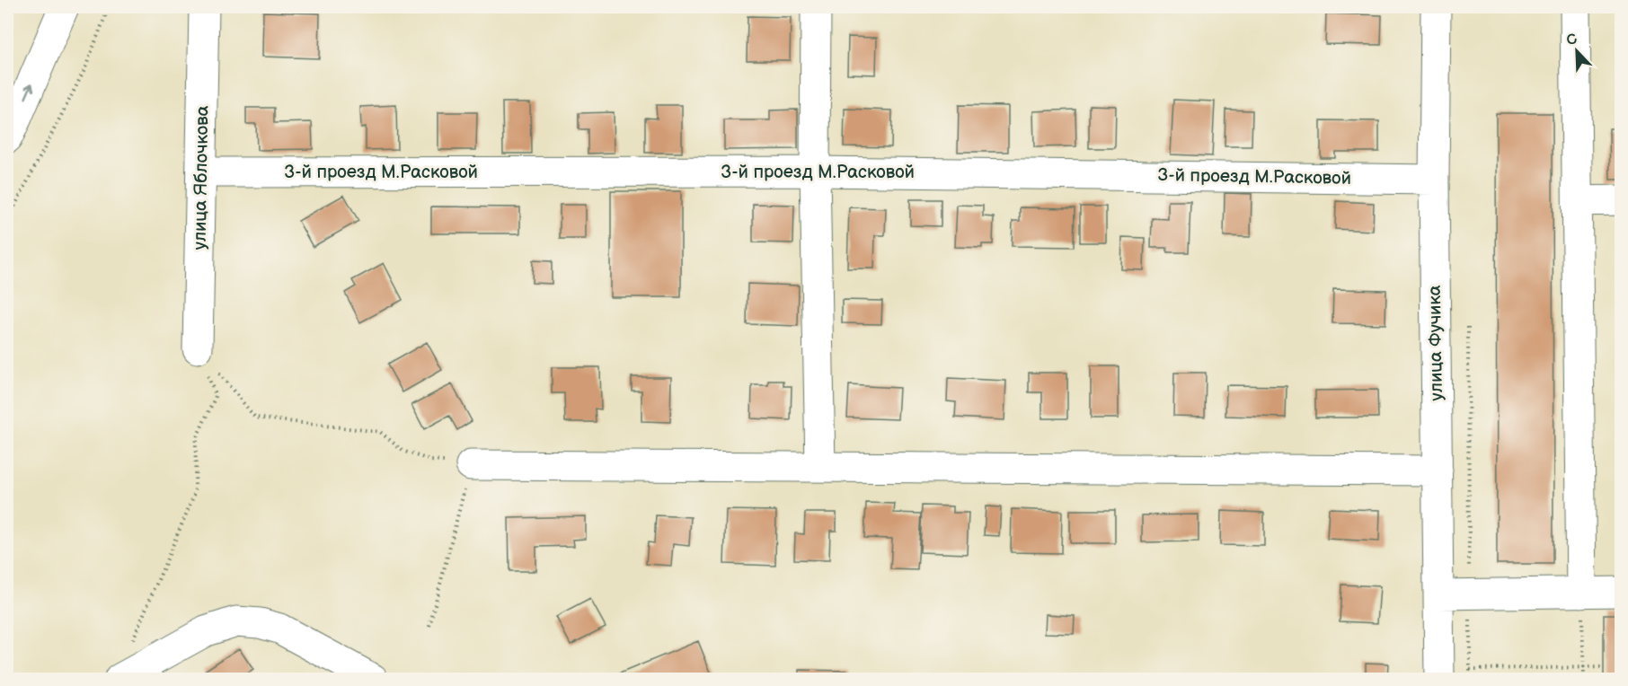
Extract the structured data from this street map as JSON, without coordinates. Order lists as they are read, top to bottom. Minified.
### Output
{"streets":{"street":["3-й проезд М.Расковой","улица Яблочкова","улица Фучика"]},"crossings":[["3-й проезд М.Расковой","улица Яблочкова"],["3-й проезд М.Расковой","улица Фучика"]],"north":"top left"}
